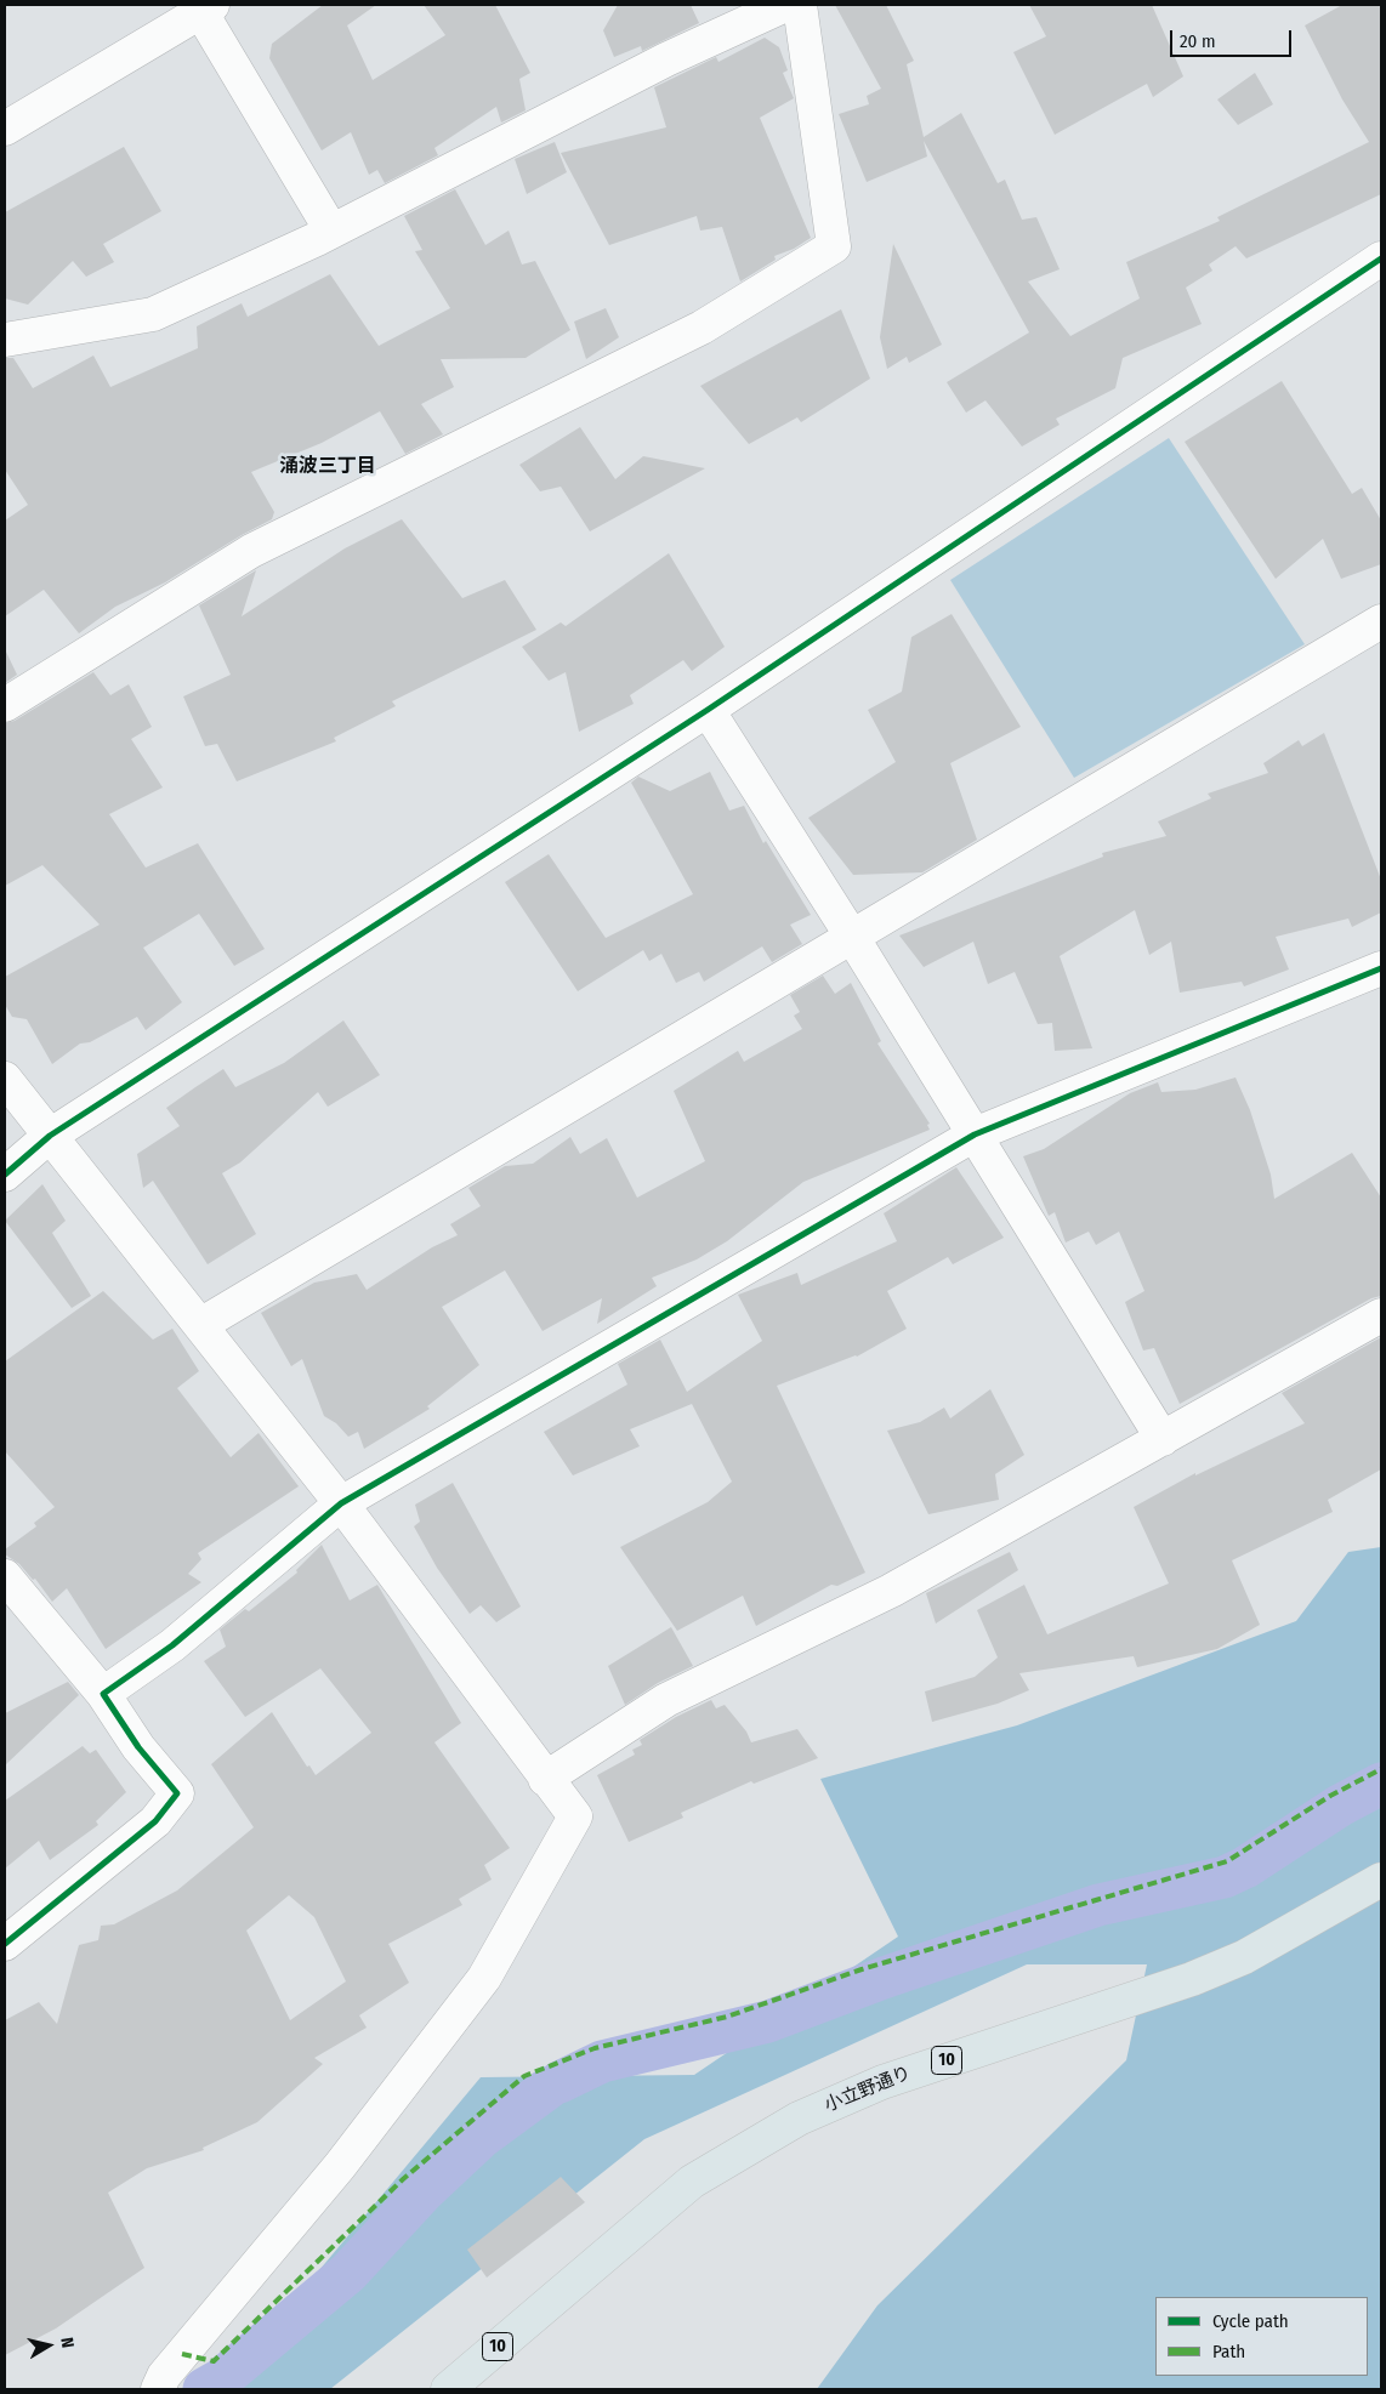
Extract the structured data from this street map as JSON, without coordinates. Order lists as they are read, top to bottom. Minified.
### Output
{"streets":{"main road":["10","小立野通り"]},"districts":["涌波三丁目"],"legend":["Cycle path","Path"],"scale_bar":"20 m","north":"right"}
